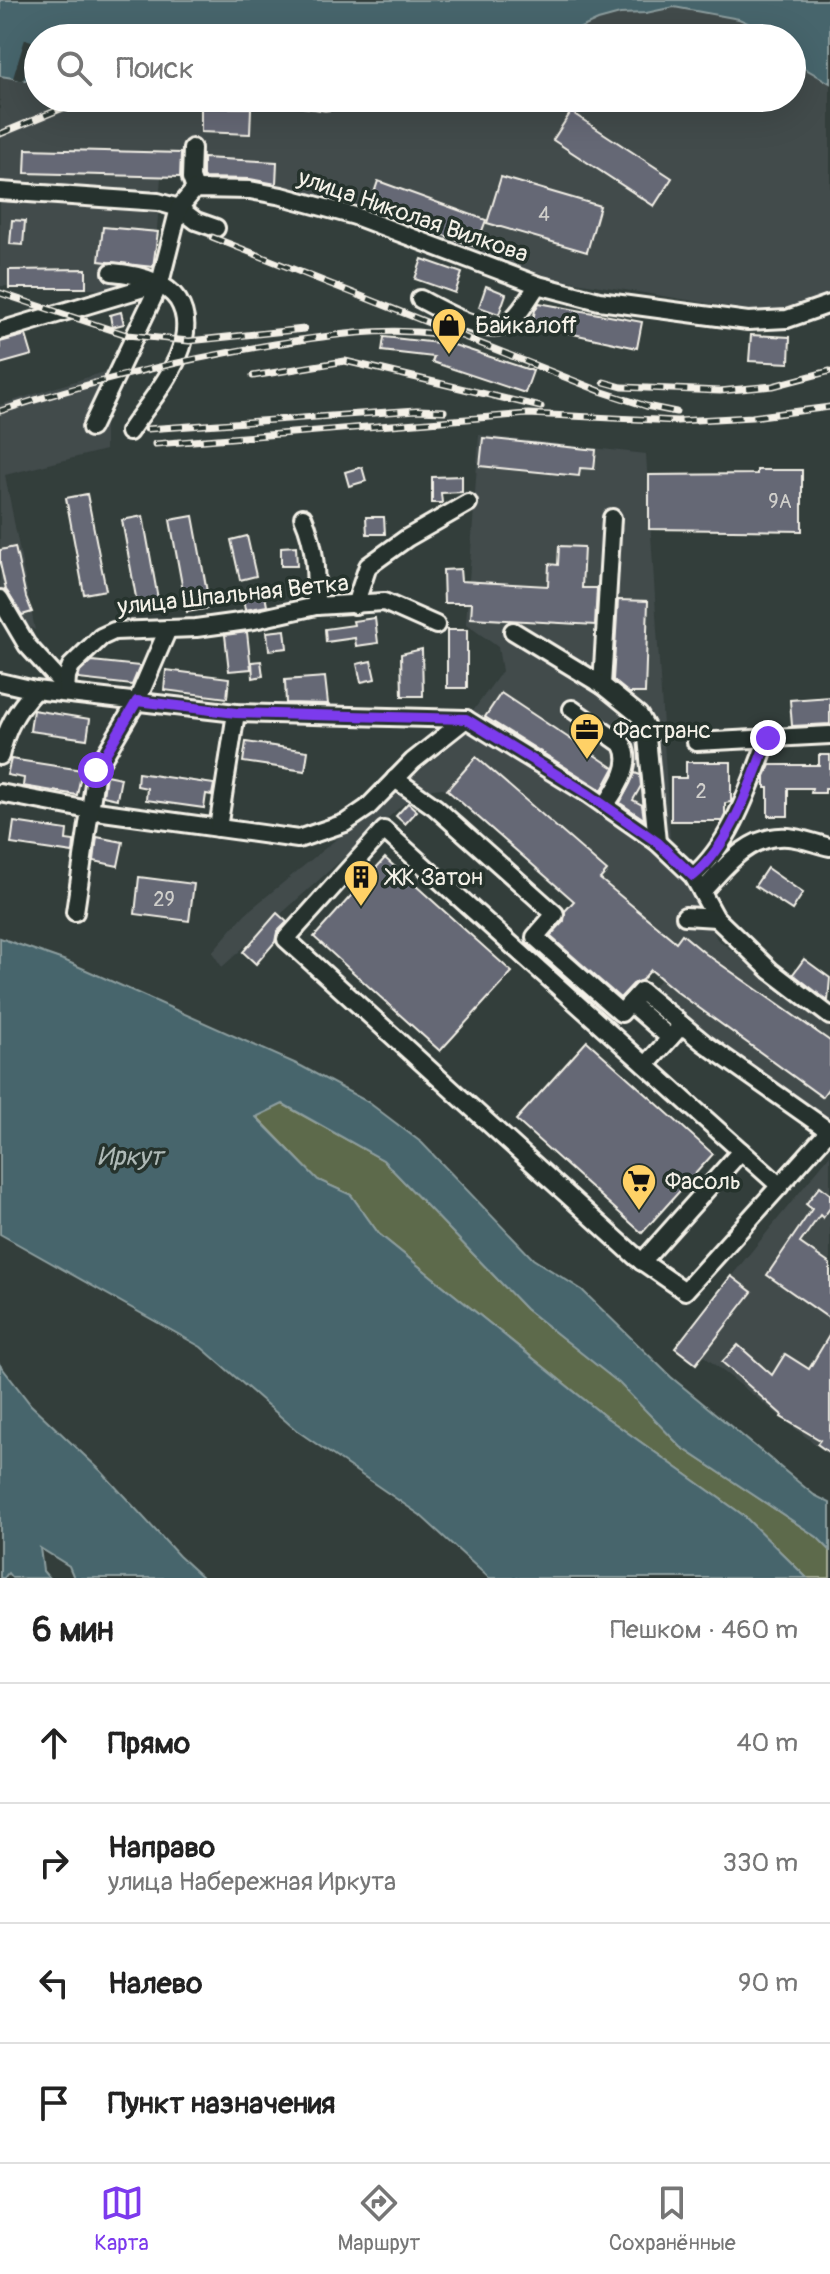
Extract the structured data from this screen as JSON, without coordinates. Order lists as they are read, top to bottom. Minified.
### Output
{"streets":{"street":["улица Николая Вилкова","улица Шпальная Ветка"]},"water":["Иркут"],"places":{"shop":["Байкалoff"],"office":["Фастранс"],"building":["ЖК Затон"],"supermarket":["Фасоль"]},"house_numbers":["4","9А","2","29"],"page":{"search":"Поиск","heading":["6 мин","Пешком · 460 m"],"list":[["Прямо","40 m"],["Направо","улица Набережная Иркута","330 m"],["Налево","90 m"],"Пункт назначения"],"nav":["Карта","Маршрут","Сохранённые"]}}
